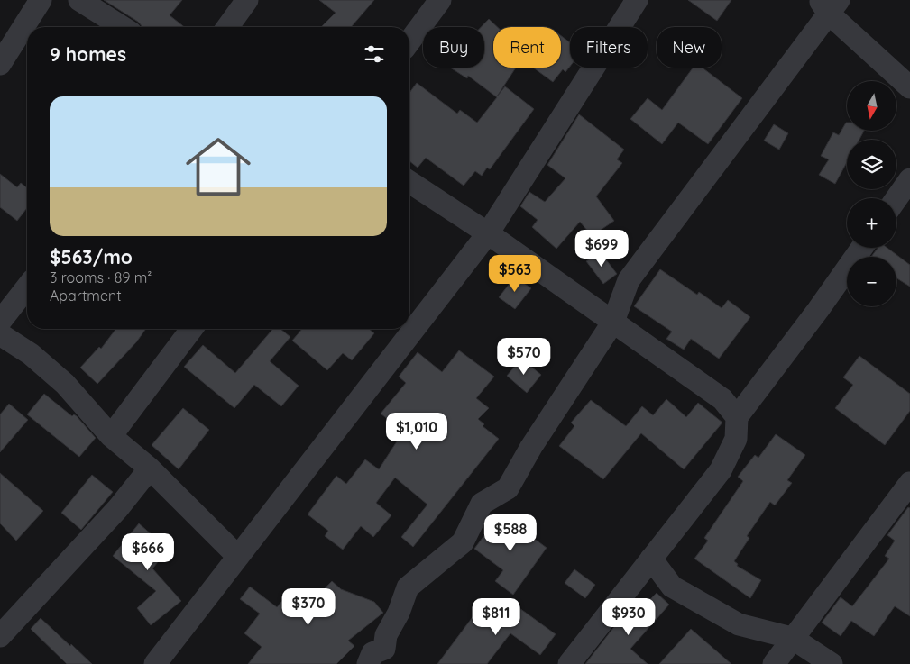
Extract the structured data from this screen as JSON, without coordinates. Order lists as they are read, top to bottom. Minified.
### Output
{"north":"bottom","page":{"chip":["Buy","Rent","Filters","New"],"heading":"9 homes","map_buttons":["+","−"],"list":[{"name":"$563/mo","note":"3 rooms · 89 m² · Apartment"}],"price":["$699","$563","$570","$1,010","$588","$666","$370","$811","$930"]}}
